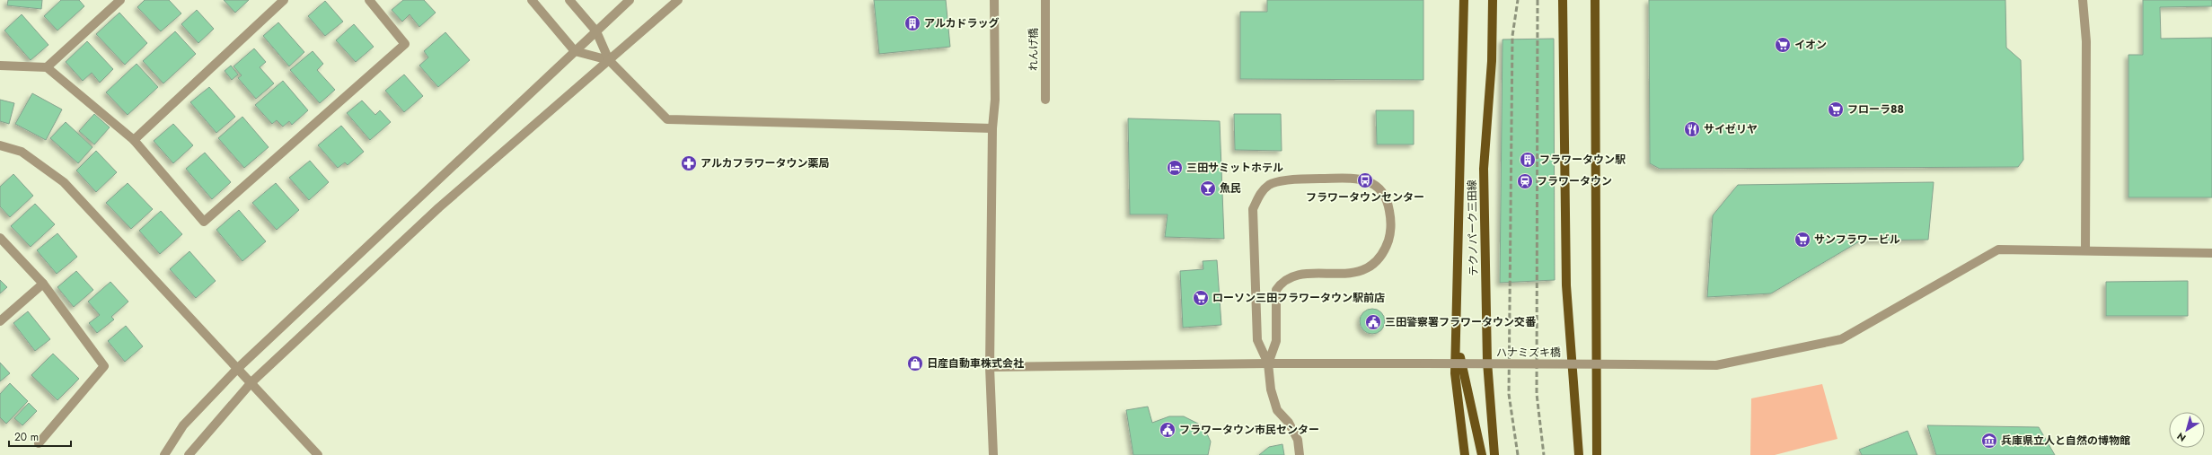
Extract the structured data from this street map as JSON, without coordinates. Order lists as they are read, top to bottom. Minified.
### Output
{"streets":{"main road":["テクノパーク三田線"],"street":["れんげ橋","ハナミズキ橋"]},"places":{"building":["アルカドラッグ","フラワータウン駅"],"supermarket":["イオン","フローラ88","サンフラワービル","ローソン三田フラワータウン駅前店"],"restaurant":["サイゼリヤ"],"pharmacy":["アルカフラワータウン薬局"],"hotel":["三田サミットホテル"],"bus stop":["フラワータウンセンター"],"station":["フラワータウン"],"bar":["魚民"],"public building":["三田警察署フラワータウン交番","フラワータウン市民センター"],"shop":["日産自動車株式会社"],"museum":["兵庫県立人と自然の博物館"]},"scale_bar":"20 m","north":"bottom left"}
